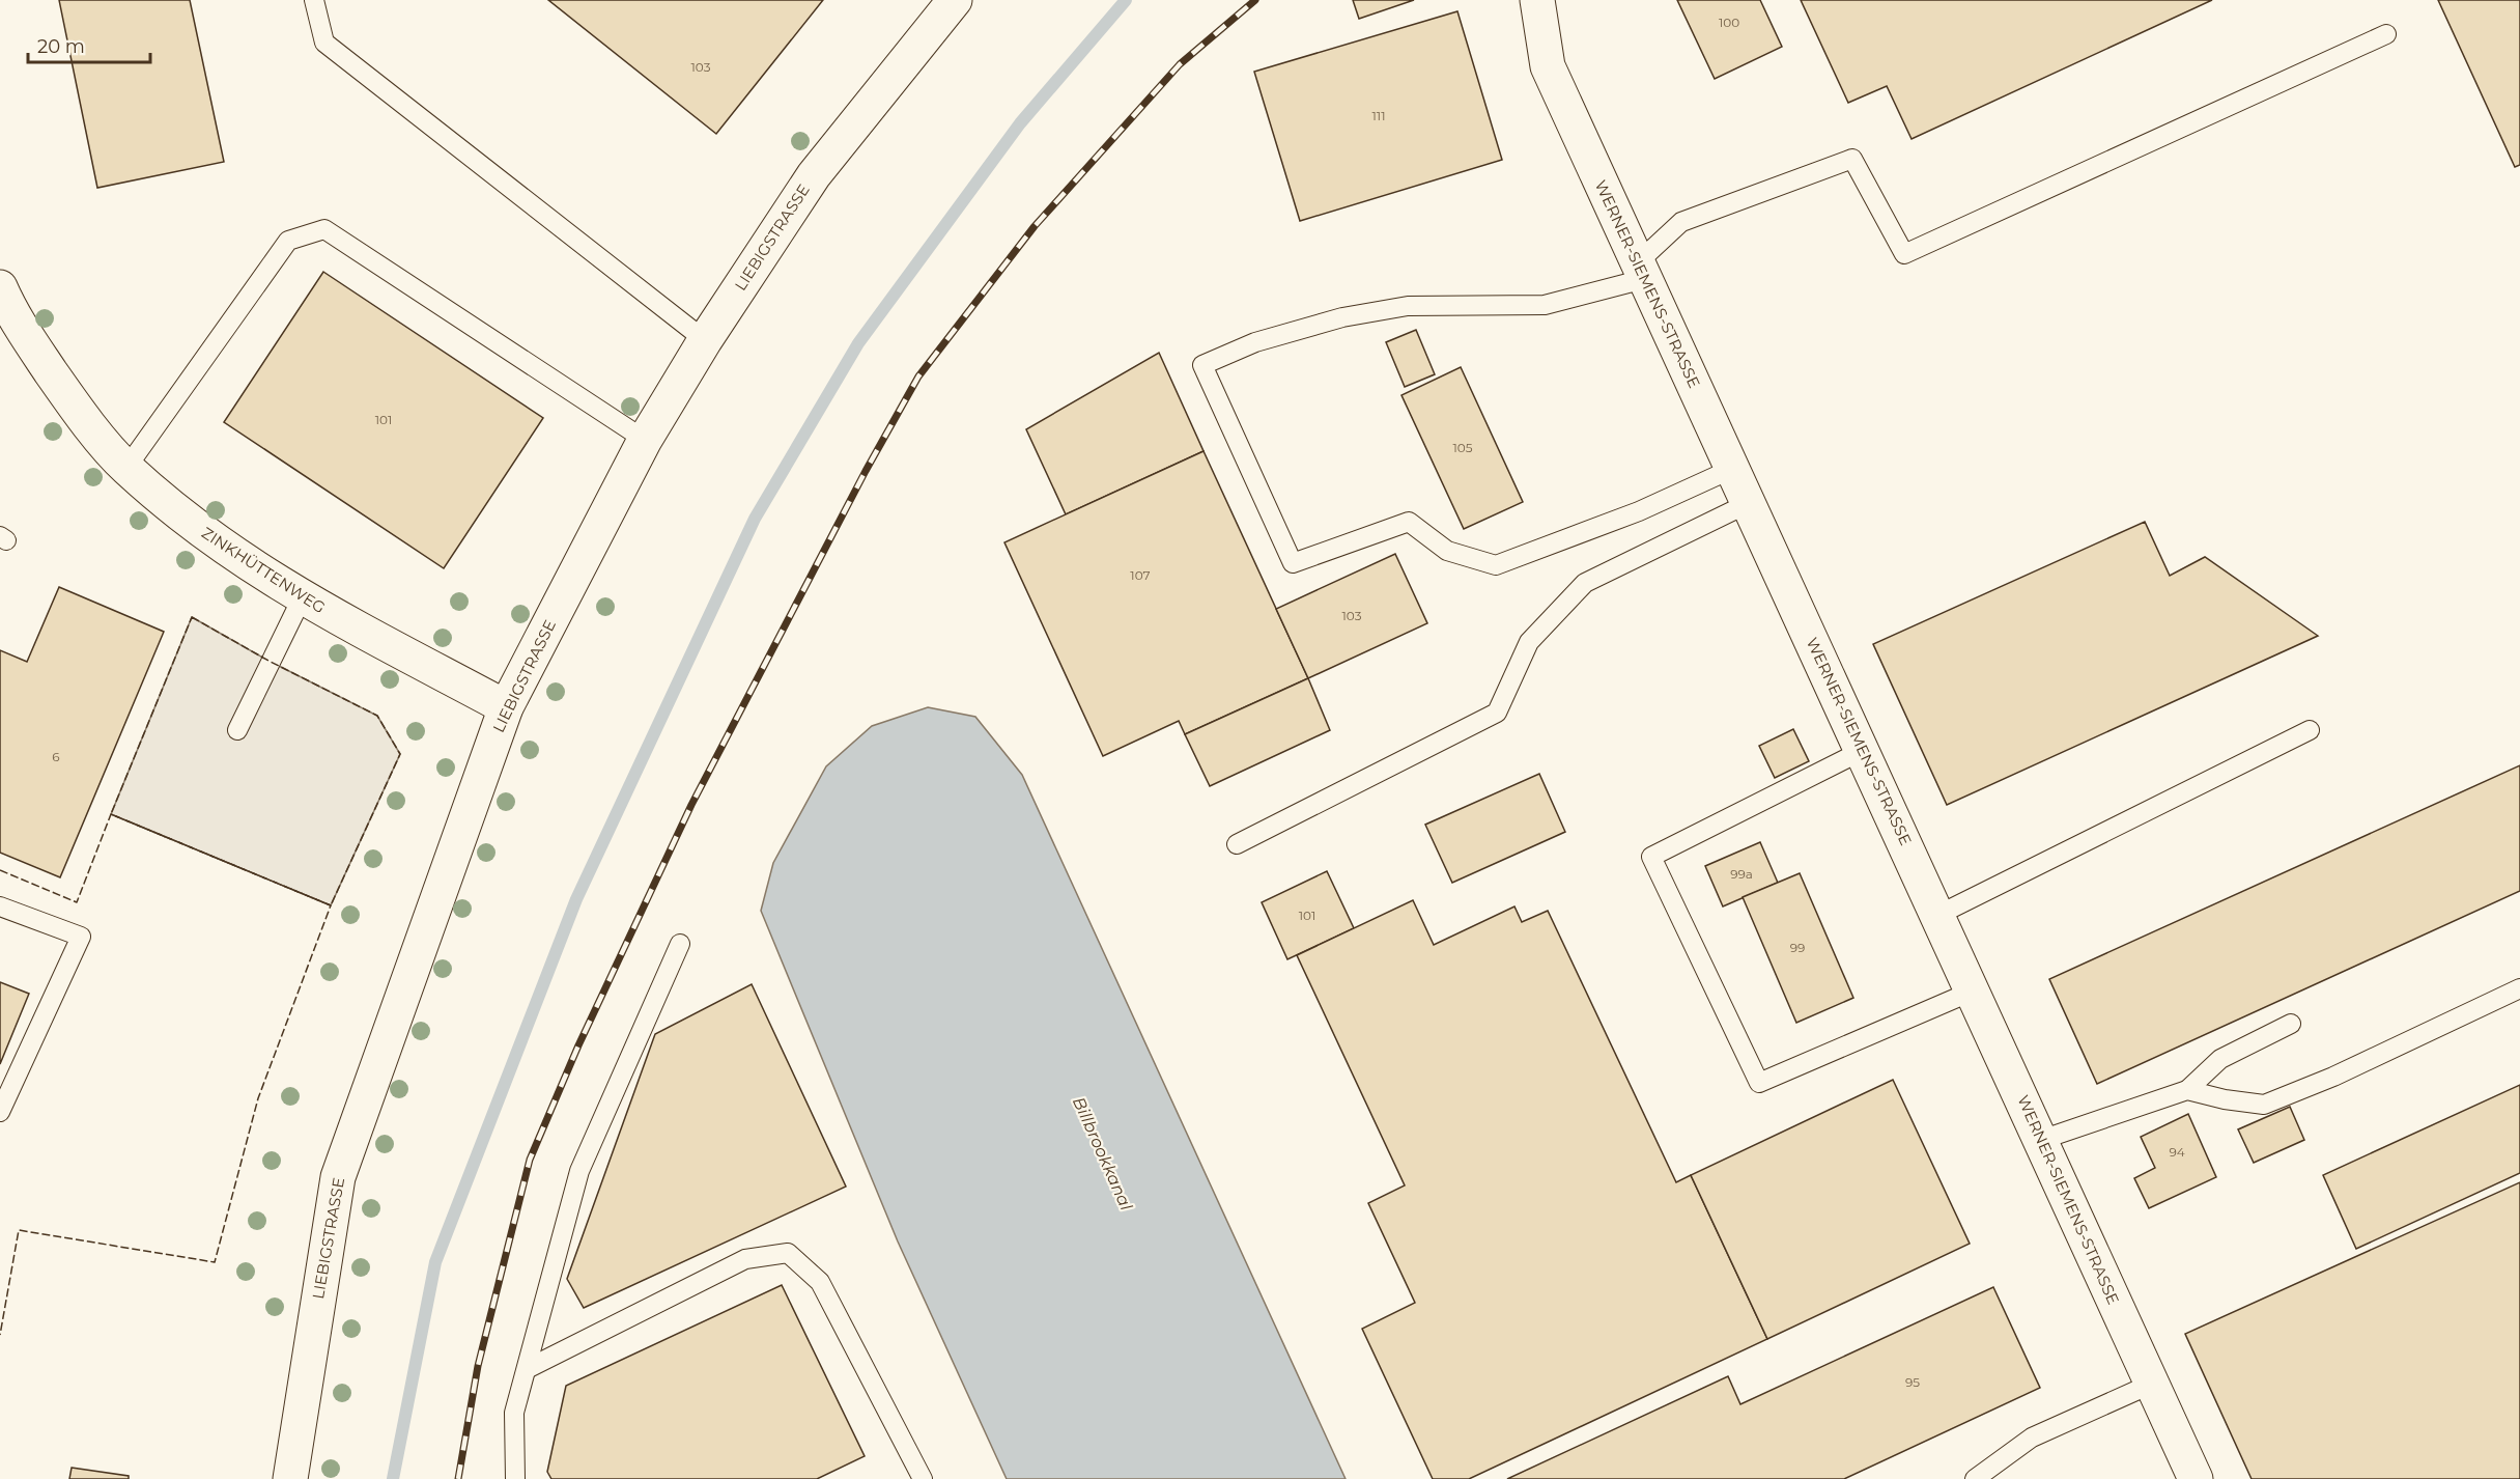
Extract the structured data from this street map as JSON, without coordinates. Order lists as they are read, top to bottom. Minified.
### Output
{"streets":{"street":["LIEBIGSTRASSE","WERNER-SIEMENS-STRASSE","ZINKHÜTTENWEG"]},"crossings":[["LIEBIGSTRASSE","ZINKHÜTTENWEG"]],"water":["Billbrookkanal"],"house_numbers":["100","103","111","101","105","107","103","6","99a","101","99","94","95"],"scale_bar":"20 m"}
